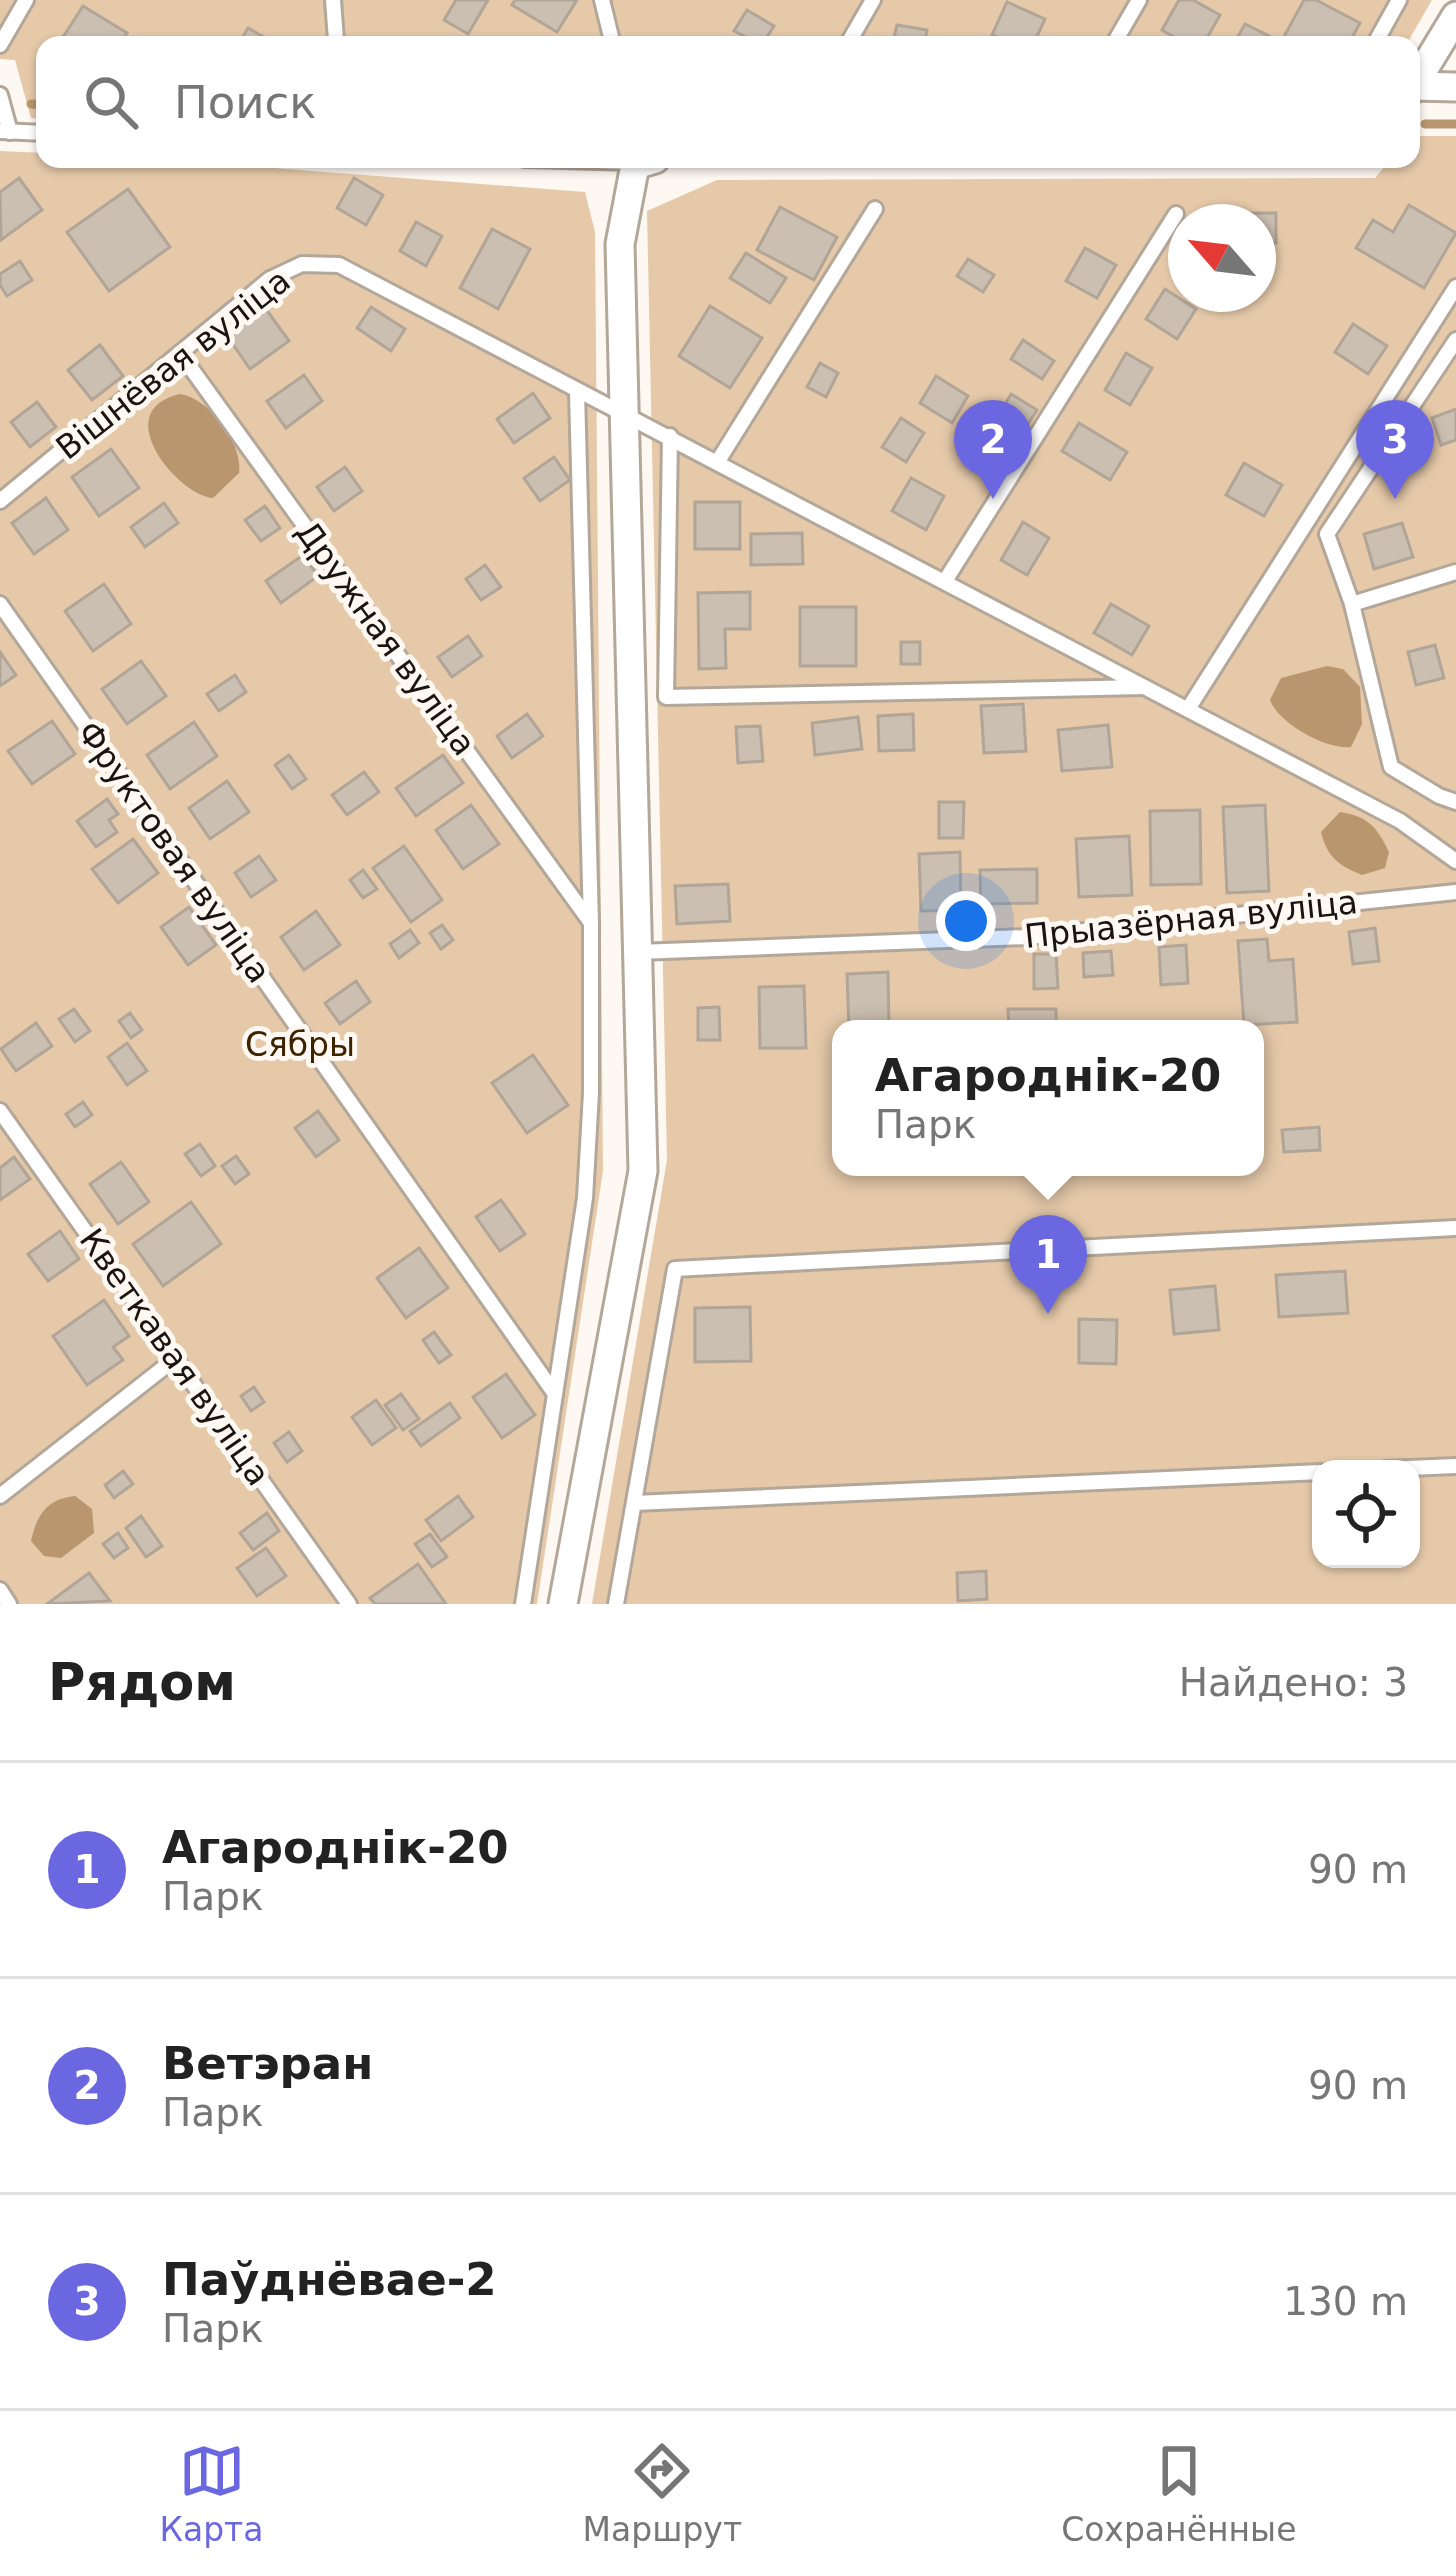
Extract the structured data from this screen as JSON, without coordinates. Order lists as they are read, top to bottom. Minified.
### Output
{"streets":{"lane":["Вішнёвая вуліца","Дружная вуліца","Фруктовая вуліца","Прыазёрная вуліца","Кветкавая вуліца"]},"crossings":[["Вішнёвая вуліца","Дружная вуліца"]],"parks":["Сябры"],"north":"top left","page":{"search":"Поиск","pins":["2","3","1"],"popup":["Агароднік-20","Парк"],"heading":["Рядом","Найдено: 3"],"list":[{"mark":"1","name":"Агароднік-20","note":"Парк","value":"90 m"},{"mark":"2","name":"Ветэран","note":"Парк","value":"90 m"},{"mark":"3","name":"Паўднёвае-2","note":"Парк","value":"130 m"}],"nav":["Карта","Маршрут","Сохранённые"]}}
